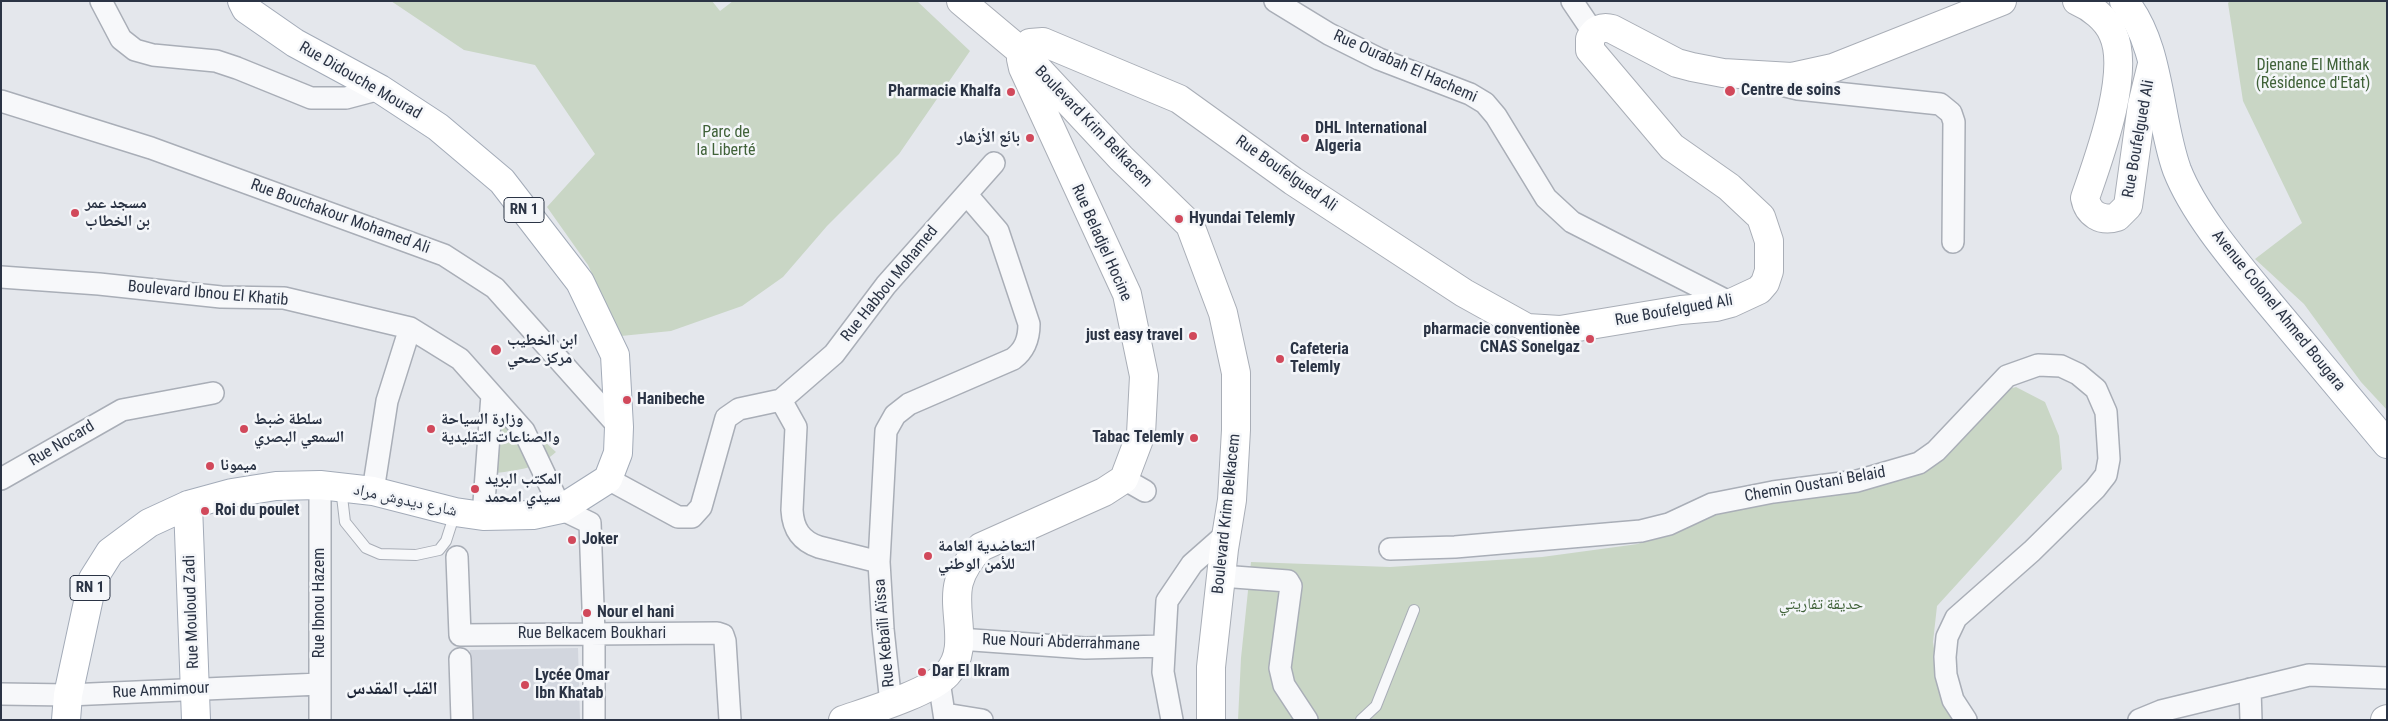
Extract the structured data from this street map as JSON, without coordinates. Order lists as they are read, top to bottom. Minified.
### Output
{"streets":{"main road":["Rue Didouche Mourad","Boulevard Krim Belkacem","Rue Boufelgued Ali","RN 1","Rue Beladjel Hocine","Avenue Colonel Ahmed Bougara","شارع ديدوش مراد","Rue Mouloud Zadi"],"street":["Rue Ourabah El Hachemi","Rue Bouchakour Mohamed Ali","Rue Habbou Mohamed","Boulevard Ibnou El Khatib","Rue Nocard","Chemin Oustani Belaid","Rue Ibnou Hazem","Rue Kebaïli Aïssa","Rue Belkacem Boukhari","Rue Nouri Abderrahmane","Rue Ammimour"]},"crossings":[["Rue Ourabah El Hachemi","Rue Boufelgued Ali"],["Rue Didouche Mourad","RN 1"],["Rue Didouche Mourad","Rue Bouchakour Mohamed Ali"],["Boulevard Krim Belkacem","Rue Boufelgued Ali"],["Boulevard Krim Belkacem","Rue Beladjel Hocine"],["Rue Boufelgued Ali","Rue Beladjel Hocine"],["Rue Boufelgued Ali","Avenue Colonel Ahmed Bougara"],["RN 1","Boulevard Ibnou El Khatib"],["RN 1","شارع ديدوش مراد"],["Rue Beladjel Hocine","Rue Kebaïli Aïssa"],["Rue Beladjel Hocine","Rue Nouri Abderrahmane"],["Rue Habbou Mohamed","Rue Kebaïli Aïssa"],["Boulevard Ibnou El Khatib","شارع ديدوش مراد"],["شارع ديدوش مراد","Rue Ibnou Hazem"],["شارع ديدوش مراد","Rue Mouloud Zadi"],["شارع ديدوش مراد","Rue Ammimour"],["Rue Ibnou Hazem","Rue Ammimour"],["Rue Mouloud Zadi","Rue Ammimour"]],"districts":["القلب المقدس"],"parks":["Djenane El Mithak (Résidence d'Etat)","Parc de la Liberté","حديقة تفاريتي"],"places":["Centre de soins","Pharmacie Khalfa","بائع الأزهار","DHL International Algeria","مسجد عمر بن الخطاب","Hyundai Telemly","just easy travel","pharmacie conventionèe CNAS Sonelgaz","ابن الخطيب مركز صحي","Cafeteria Telemly","Hanibeche","سلطة ضبط السمعي البصري","وزارة السياحة والصناعات التقليدية","Tabac Telemly","ميمونا","المكتب البريد سيدي امحمد","Roi du poulet","Joker","التعاضدية العامة للأمن الوطني","Nour el hani","Dar El Ikram","Lycée Omar Ibn Khatab"]}
